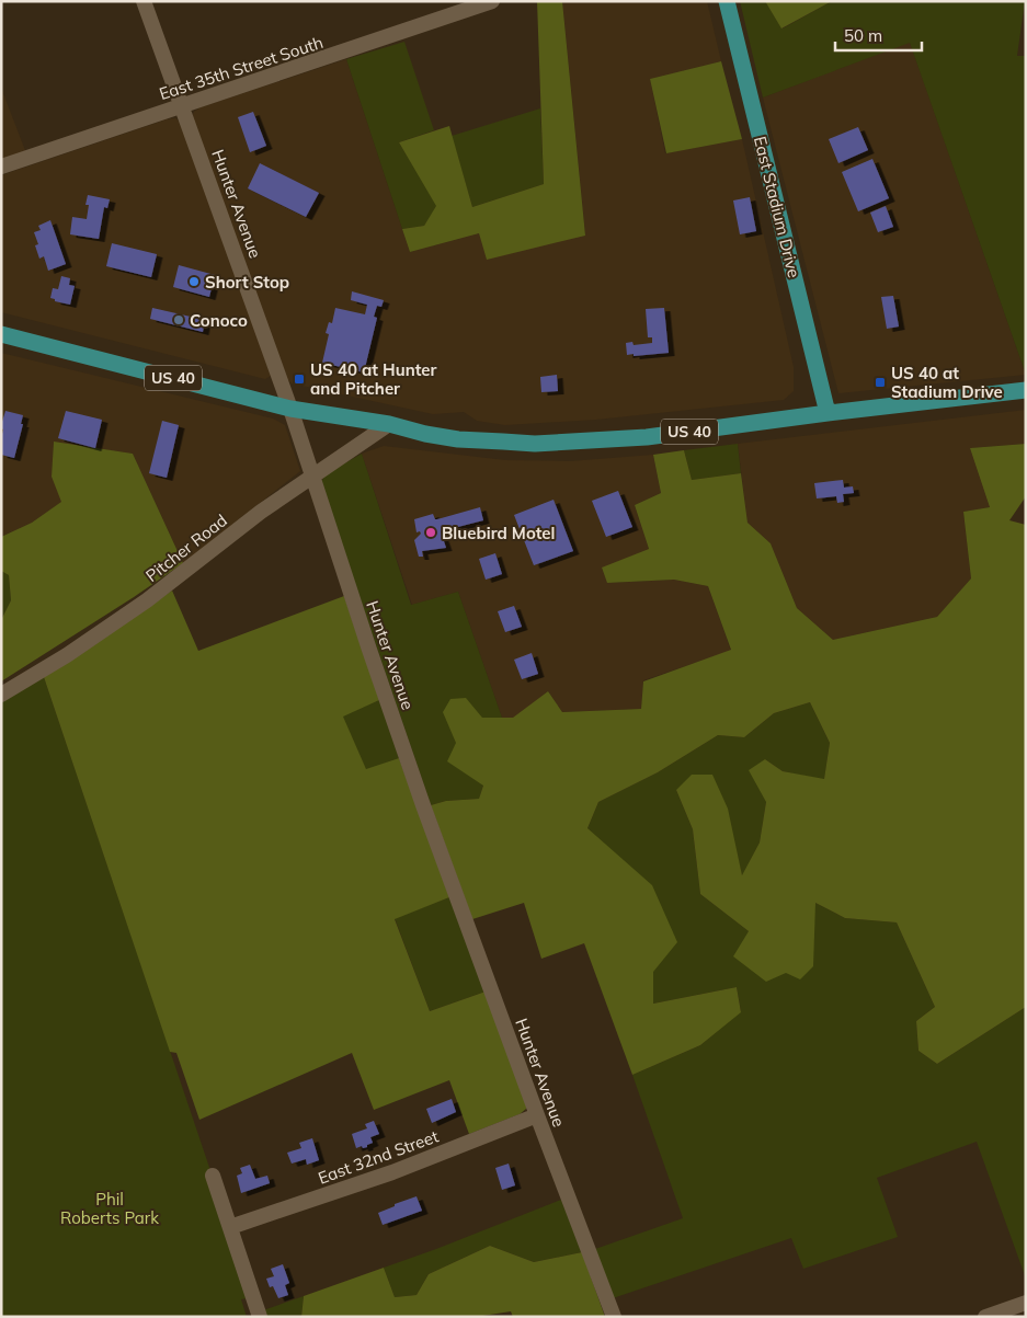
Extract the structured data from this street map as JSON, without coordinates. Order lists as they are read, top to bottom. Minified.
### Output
{"streets":{"main road":["East Stadium Drive","US 40"],"street":["East 35th Street South","Hunter Avenue","Pitcher Road","East 32nd Street"]},"crossings":[["East 35th Street South","Hunter Avenue"],["Hunter Avenue","US 40"],["Hunter Avenue","Pitcher Road"],["Hunter Avenue","East 32nd Street"],["East Stadium Drive","US 40"],["US 40","Pitcher Road"]],"parks":["Phil Roberts Park"],"places":{"other":["Short Stop","Conoco","Bluebird Motel"],"transit":["US 40 at Hunter and Pitcher","US 40 at Stadium Drive"]},"scale_bar":"50 m"}
